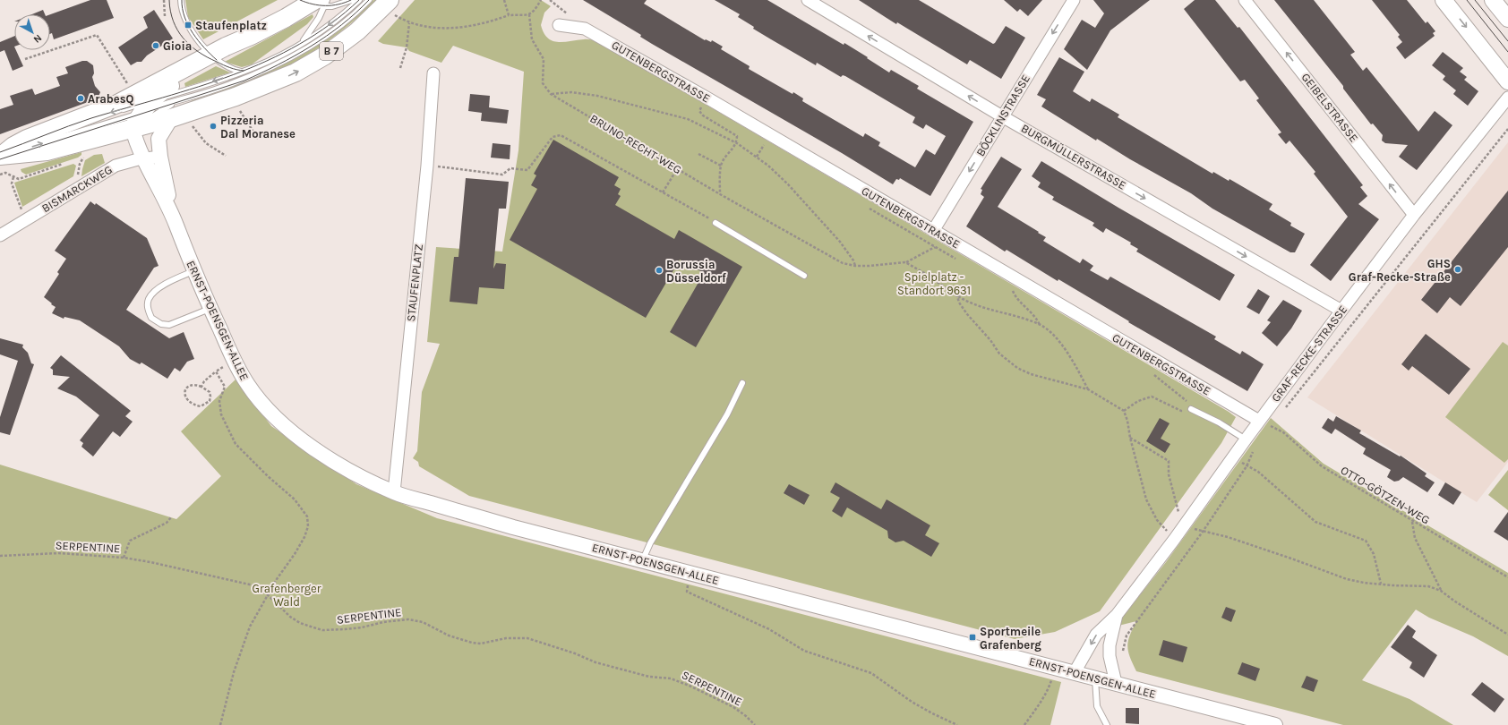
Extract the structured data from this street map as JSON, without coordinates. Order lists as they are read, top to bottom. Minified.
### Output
{"streets":{"main road":["B 7"],"street":["GUTENBERGSTRASSE","GEIBELSTRASSE","BÖCKLINSTRASSE","BURGMÜLLERSTRASSE","BISMARCKWEG","STAUFENPLATZ","ERNST-POENSGEN-ALLEE","GRAF-RECKE-STRASSE"],"path":["BRUNO-RECHT-WEG","OTTO-GÖTZEN-WEG","SERPENTINE"]},"crossings":[["B 7","ERNST-POENSGEN-ALLEE"],["GUTENBERGSTRASSE","BÖCKLINSTRASSE"],["GUTENBERGSTRASSE","BRUNO-RECHT-WEG"],["GUTENBERGSTRASSE","GRAF-RECKE-STRASSE"],["GUTENBERGSTRASSE","OTTO-GÖTZEN-WEG"],["GEIBELSTRASSE","GRAF-RECKE-STRASSE"],["BÖCKLINSTRASSE","BURGMÜLLERSTRASSE"],["BURGMÜLLERSTRASSE","GRAF-RECKE-STRASSE"],["BISMARCKWEG","ERNST-POENSGEN-ALLEE"],["STAUFENPLATZ","ERNST-POENSGEN-ALLEE"],["ERNST-POENSGEN-ALLEE","GRAF-RECKE-STRASSE"],["GRAF-RECKE-STRASSE","OTTO-GÖTZEN-WEG"]],"one_way":["GEIBELSTRASSE","BÖCKLINSTRASSE"],"parks":["Spielplatz - Standort 9631","Grafenberger Wald"],"places":{"transit":["Staufenplatz","Sportmeile Grafenberg"],"other":["Gioia","ArabesQ","Pizzeria Dal Moranese","GHS Graf-Recke-Straße","Borussia Düsseldorf"]},"north":"bottom right"}
